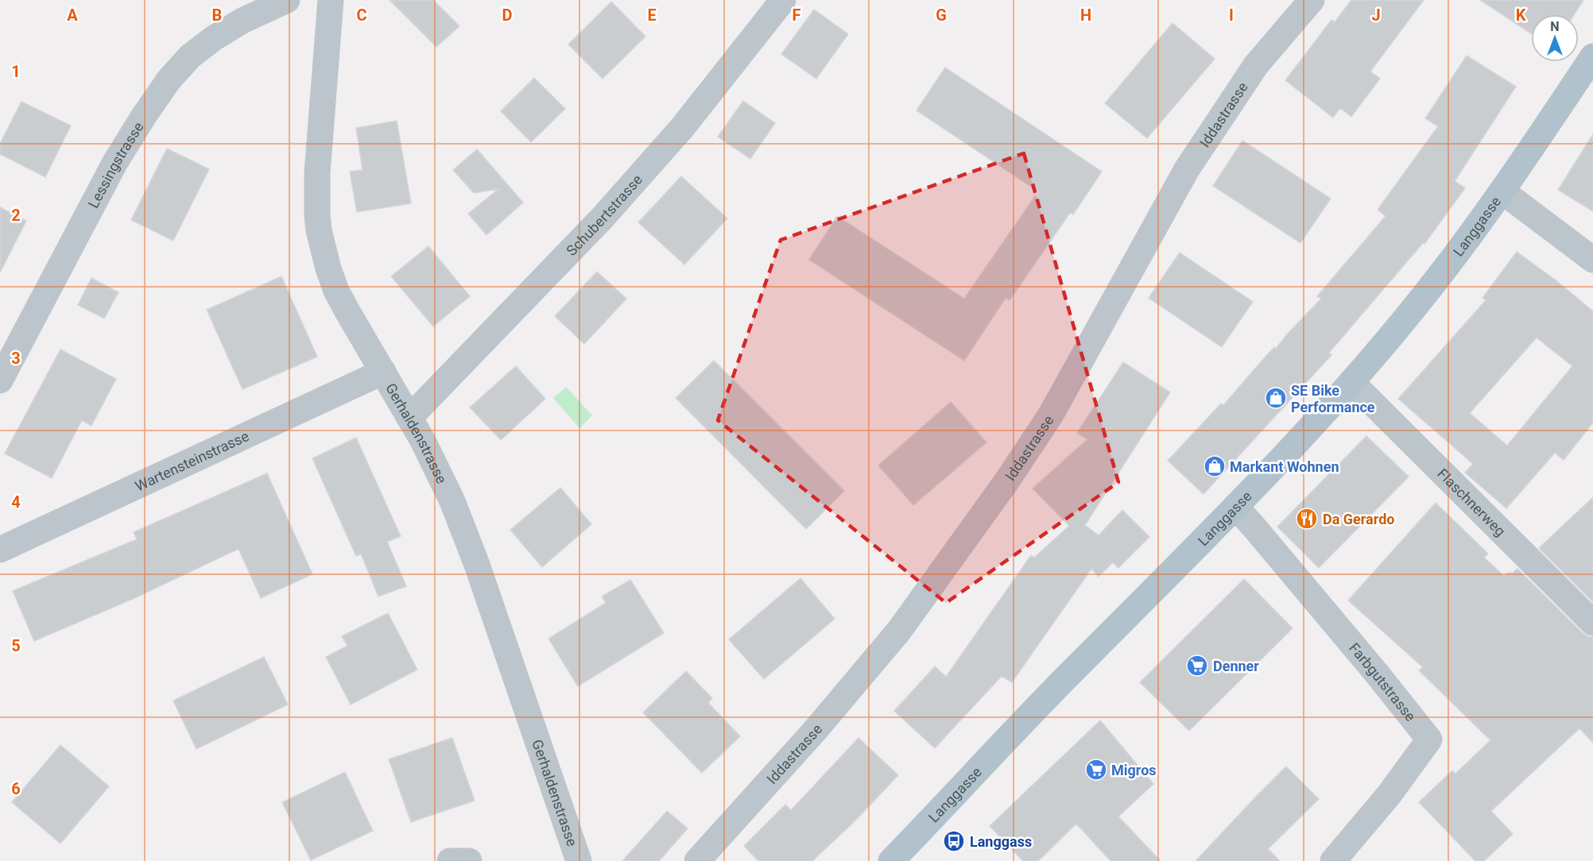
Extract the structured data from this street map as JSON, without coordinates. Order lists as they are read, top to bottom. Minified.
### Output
{"streets":{"main road":["Langgasse"],"street":["Iddastrasse","Lessingstrasse","Schubertstrasse","Gerhaldenstrasse","Wartensteinstrasse","Flaschnerweg","Farbgutstrasse"]},"crossings":[["Schubertstrasse","Gerhaldenstrasse"],["Langgasse","Flaschnerweg"],["Langgasse","Farbgutstrasse"],["Gerhaldenstrasse","Wartensteinstrasse"]],"places":{"shop":["SE Bike Performance","Markant Wohnen"],"restaurant":["Da Gerardo"],"supermarket":["Denner","Migros"],"bus stop":["Langgass"]},"north":"top","grid":{"columns":["A","B","C","D","E","F","G","H","I","J","K"],"rows":["1","2","3","4","5","6"]}}
